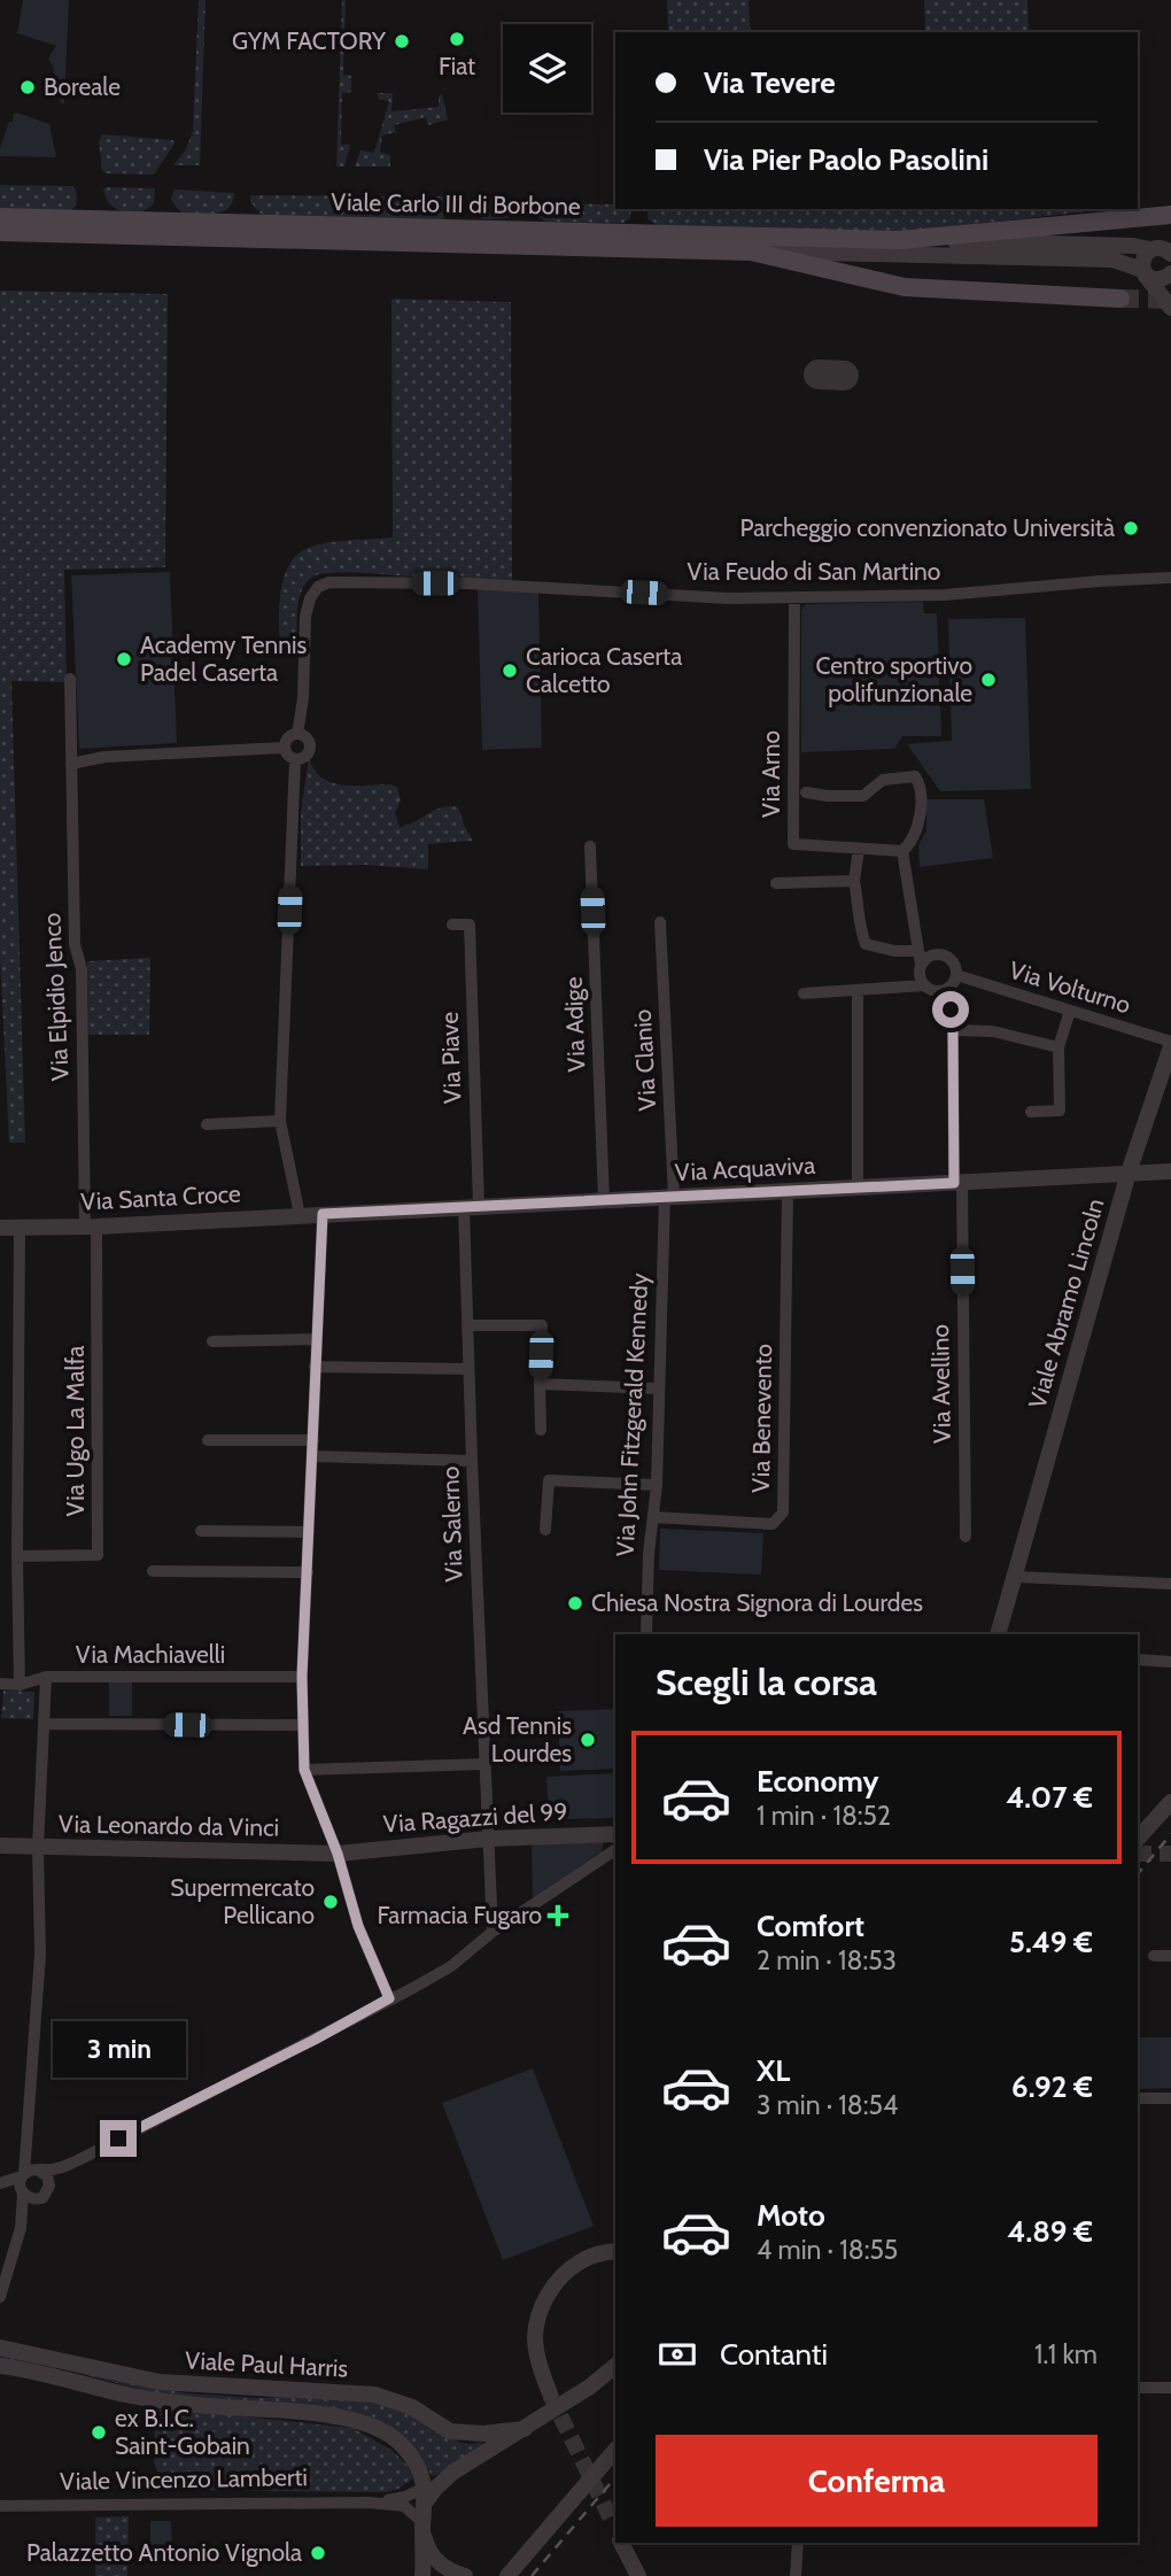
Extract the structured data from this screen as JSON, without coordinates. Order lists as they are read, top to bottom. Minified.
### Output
{"streets":{"main road":["Viale Carlo III di Borbone"],"street":["Via Feudo di San Martino","Via Arno","Via Volturno","Via Elpidio Jenco","Via Adige","Via Piave","Via Clanio","Via Acquaviva","Via Santa Croce","Viale Abramo Lincoln","Via Avellino","Via John Fitzgerald Kennedy","Via Benevento","Via Ugo La Malfa","Via Salerno","Via Machiavelli","Via Ragazzi del 99","Via Leonardo da Vinci","Viale Paul Harris","Viale Vincenzo Lamberti"]},"crossings":[["Via Feudo di San Martino","Via Arno"],["Via Volturno","Viale Abramo Lincoln"],["Via Volturno","Via Avellino"],["Via Elpidio Jenco","Via Santa Croce"],["Via Elpidio Jenco","Via Ugo La Malfa"],["Via Adige","Via Acquaviva"],["Via Piave","Via Acquaviva"],["Via Piave","Via Salerno"],["Via Clanio","Via Acquaviva"],["Via Clanio","Via John Fitzgerald Kennedy"],["Via Acquaviva","Via Santa Croce"],["Via Acquaviva","Viale Abramo Lincoln"],["Via Acquaviva","Via Avellino"],["Via Acquaviva","Via John Fitzgerald Kennedy"],["Via Acquaviva","Via Benevento"],["Via Acquaviva","Via Salerno"],["Via Santa Croce","Via Ugo La Malfa"],["Via John Fitzgerald Kennedy","Via Benevento"],["Via Salerno","Via Ragazzi del 99"],["Via Ragazzi del 99","Via Leonardo da Vinci"],["Viale Paul Harris","Viale Vincenzo Lamberti"]],"places":{"other":["Fiat","GYM FACTORY","Boreale","Parcheggio convenzionato Università","Academy Tennis Padel Caserta","Carioca Caserta Calcetto","Centro sportivo polifunzionale","Chiesa Nostra Signora di Lourdes","Asd Tennis Lourdes","Supermercato Pellicano","ex B.I.C. Saint-Gobain","Palazzetto Antonio Vignola"],"health":["Farmacia Fugaro"]},"page":{"banner":["Via Tevere","Via Pier Paolo Pasolini"],"heading":"Scegli la corsa","list":[{"name":"Economy","note":"1 min · 18:52","value":"4.07 €"},{"name":"Comfort","note":"2 min · 18:53","value":"5.49 €"},{"name":"XL","note":"3 min · 18:54","value":"6.92 €"},{"name":"Moto","note":"4 min · 18:55","value":"4.89 €"}],"bubble":"3 min","pay":["Contanti","1.1 km"],"buttons":"Conferma"}}
